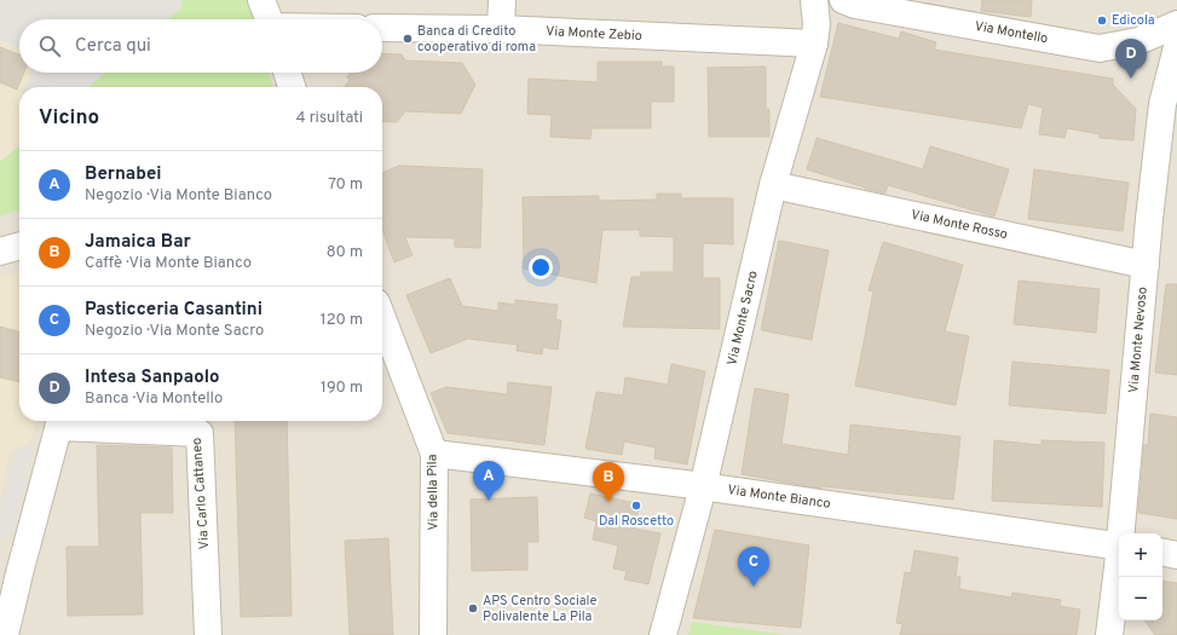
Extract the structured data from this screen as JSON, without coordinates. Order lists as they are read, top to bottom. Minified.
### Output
{"streets":{"street":["Via Montello","Via Monte Zebio","Via Monte Rosso","Via Monte Sacro","Via Monte Nevoso","Via della Pila","Via Carlo Cattaneo","Via Monte Bianco"]},"crossings":[["Via Monte Zebio","Via Monte Sacro"],["Via Monte Rosso","Via Monte Sacro"],["Via Monte Rosso","Via Monte Nevoso"],["Via Monte Sacro","Via Monte Bianco"],["Via della Pila","Via Monte Bianco"]],"places":["Edicola","Banca di Credito cooperativo di roma","Dal Roscetto","APS Centro Sociale Polivalente La Pila"],"page":{"search":"Cerca qui","pins":["D","A","B","C"],"heading":["Vicino","4 risultati"],"list":[{"mark":"A","name":"Bernabei","note":"Negozio · Via Monte Bianco","value":"70 m"},{"mark":"B","name":"Jamaica Bar","note":"Caffè · Via Monte Bianco","value":"80 m"},{"mark":"C","name":"Pasticceria Casantini","note":"Negozio · Via Monte Sacro","value":"120 m"},{"mark":"D","name":"Intesa Sanpaolo","note":"Banca · Via Montello","value":"190 m"}],"map_buttons":["+","−"]}}
